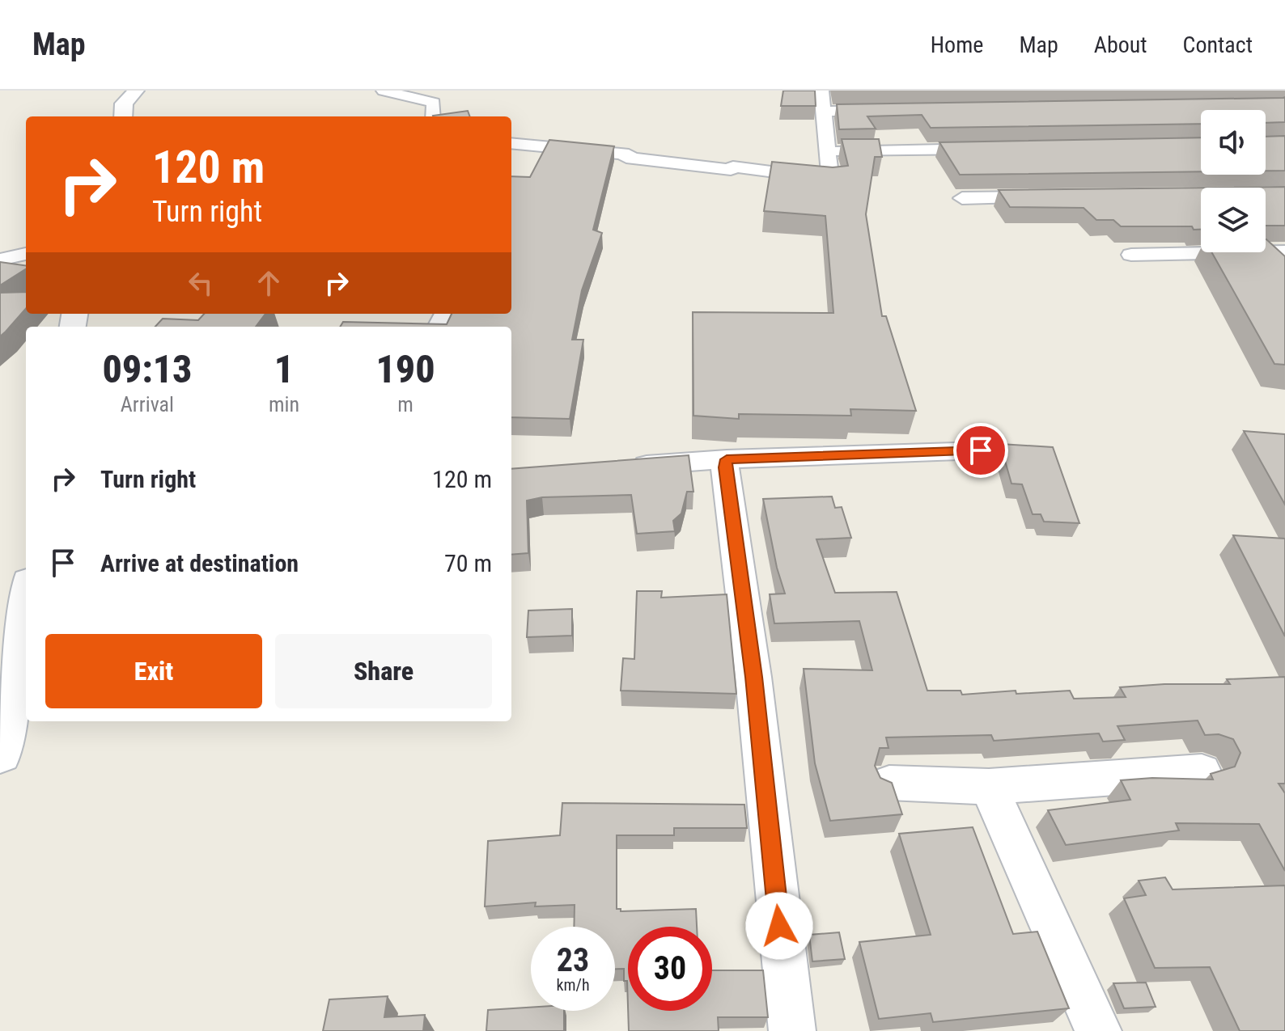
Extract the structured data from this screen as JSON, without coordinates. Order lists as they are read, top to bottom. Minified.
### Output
{"page":{"header":"Map","nav":["Home","Map","About","Contact"],"turn":["120 m","Turn right"],"eta":["09:13","Arrival","1","min","190","m"],"list":[{"name":"Turn right","value":"120 m"},{"name":"Arrive at destination","value":"70 m"}],"buttons":["Exit","Share"],"speed":"23 km/h","limit":"30"}}
